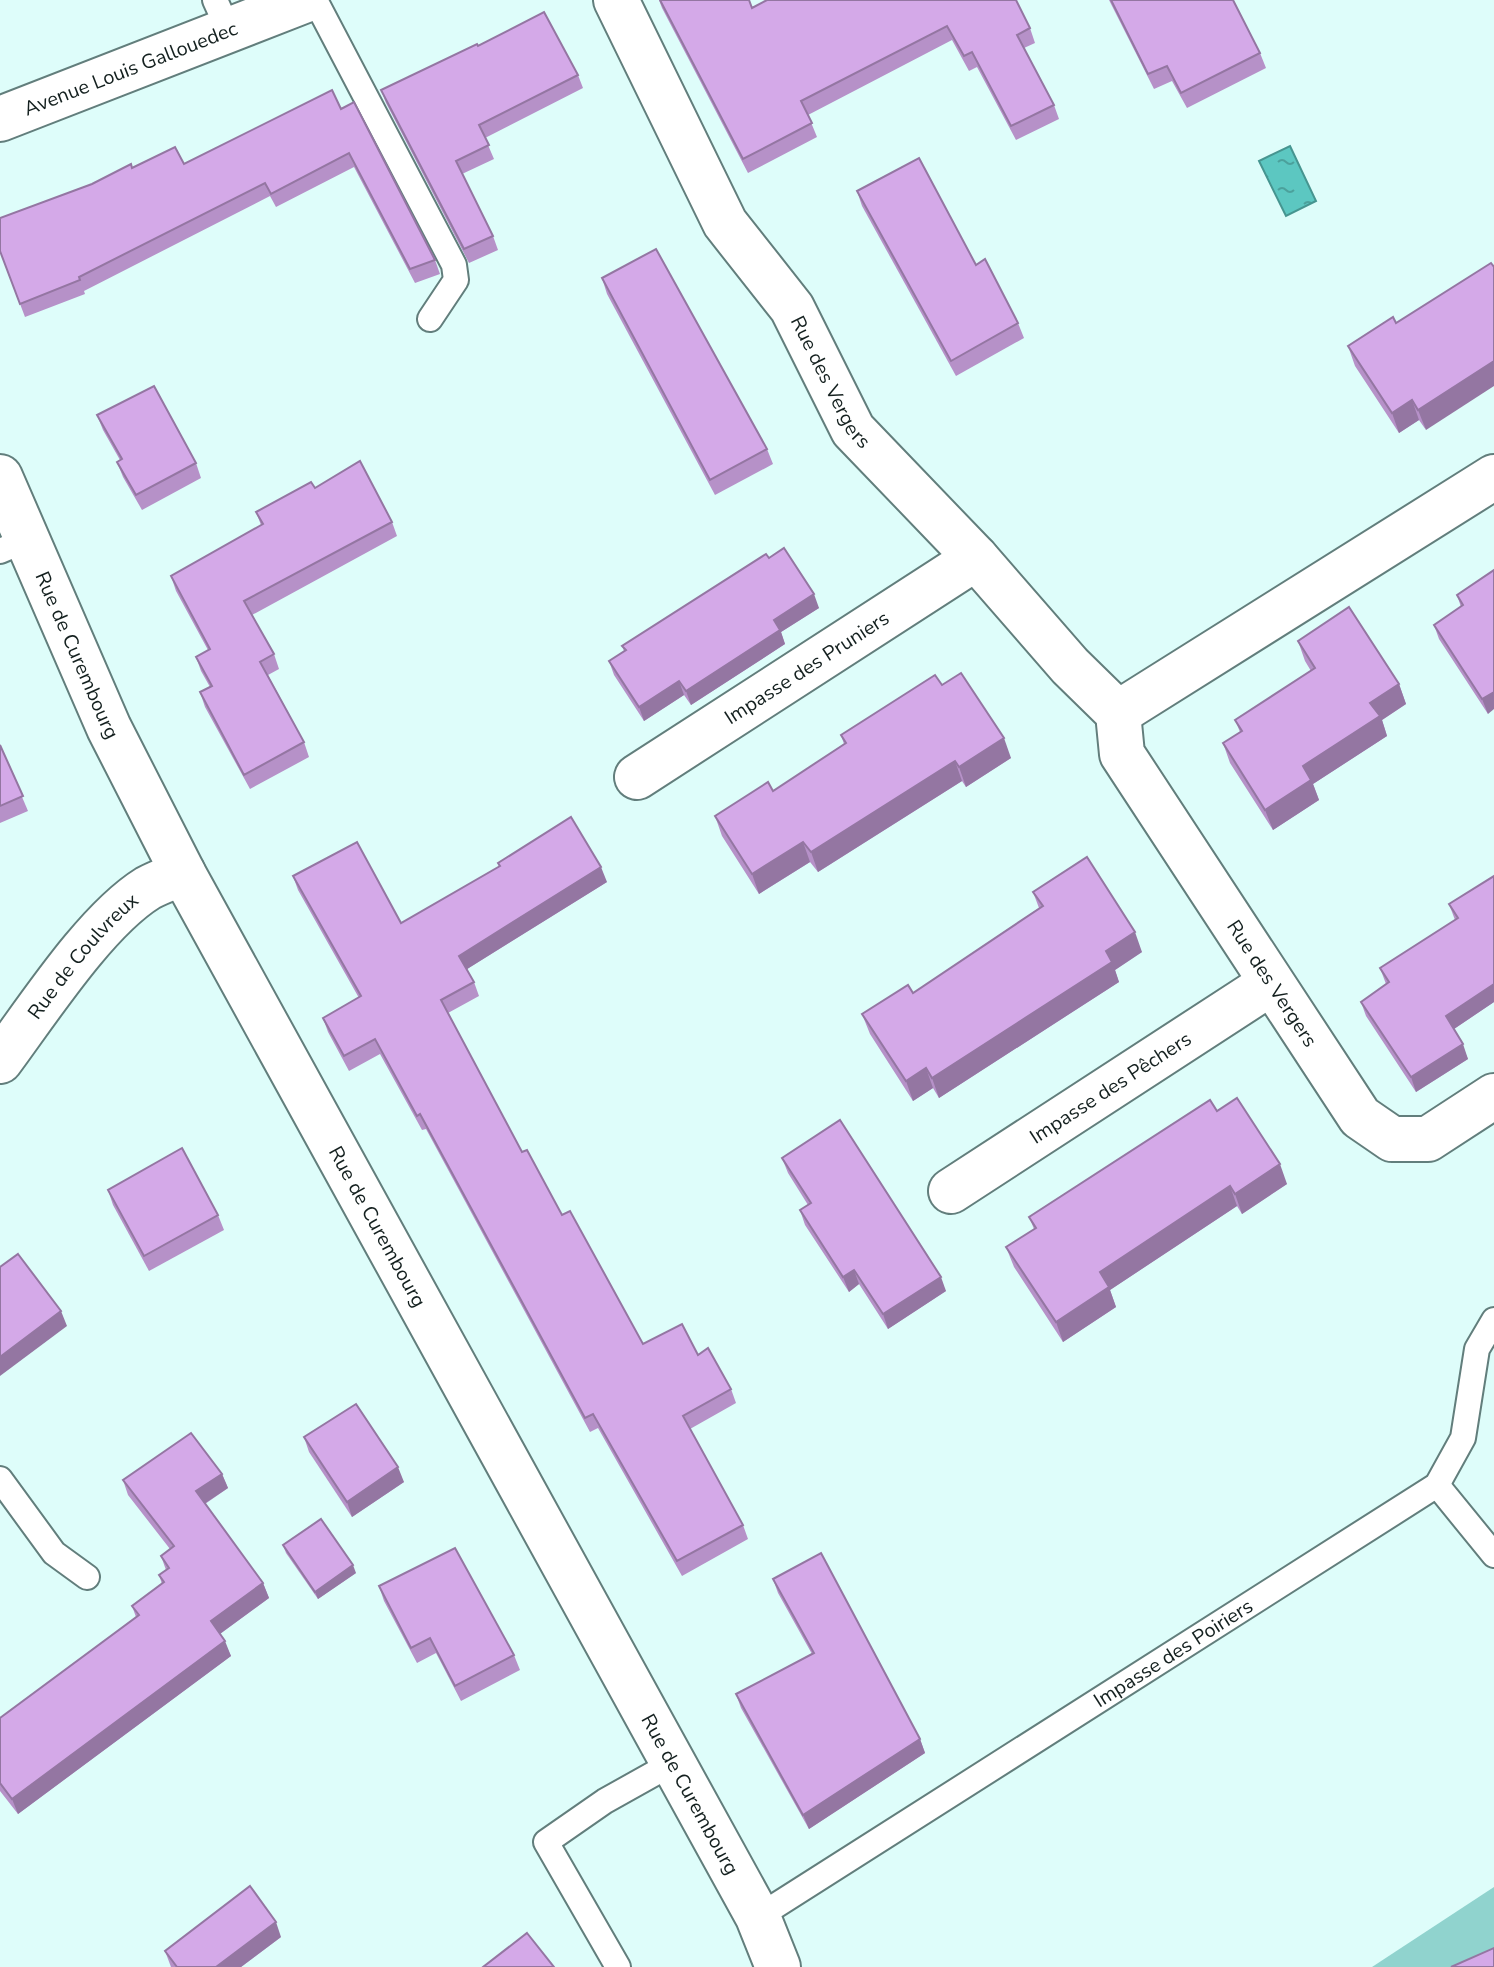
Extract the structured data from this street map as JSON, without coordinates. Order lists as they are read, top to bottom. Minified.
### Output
{"streets":{"street":["Avenue Louis Gallouedec","Rue des Vergers","Rue de Curembourg","Impasse des Pruniers","Rue de Coulvreux","Impasse des Pêchers"],"lane":["Impasse des Poiriers"]},"crossings":[["Rue des Vergers","Impasse des Pruniers"],["Rue des Vergers","Impasse des Pêchers"],["Rue de Curembourg","Rue de Coulvreux"],["Rue de Curembourg","Impasse des Poiriers"]]}
